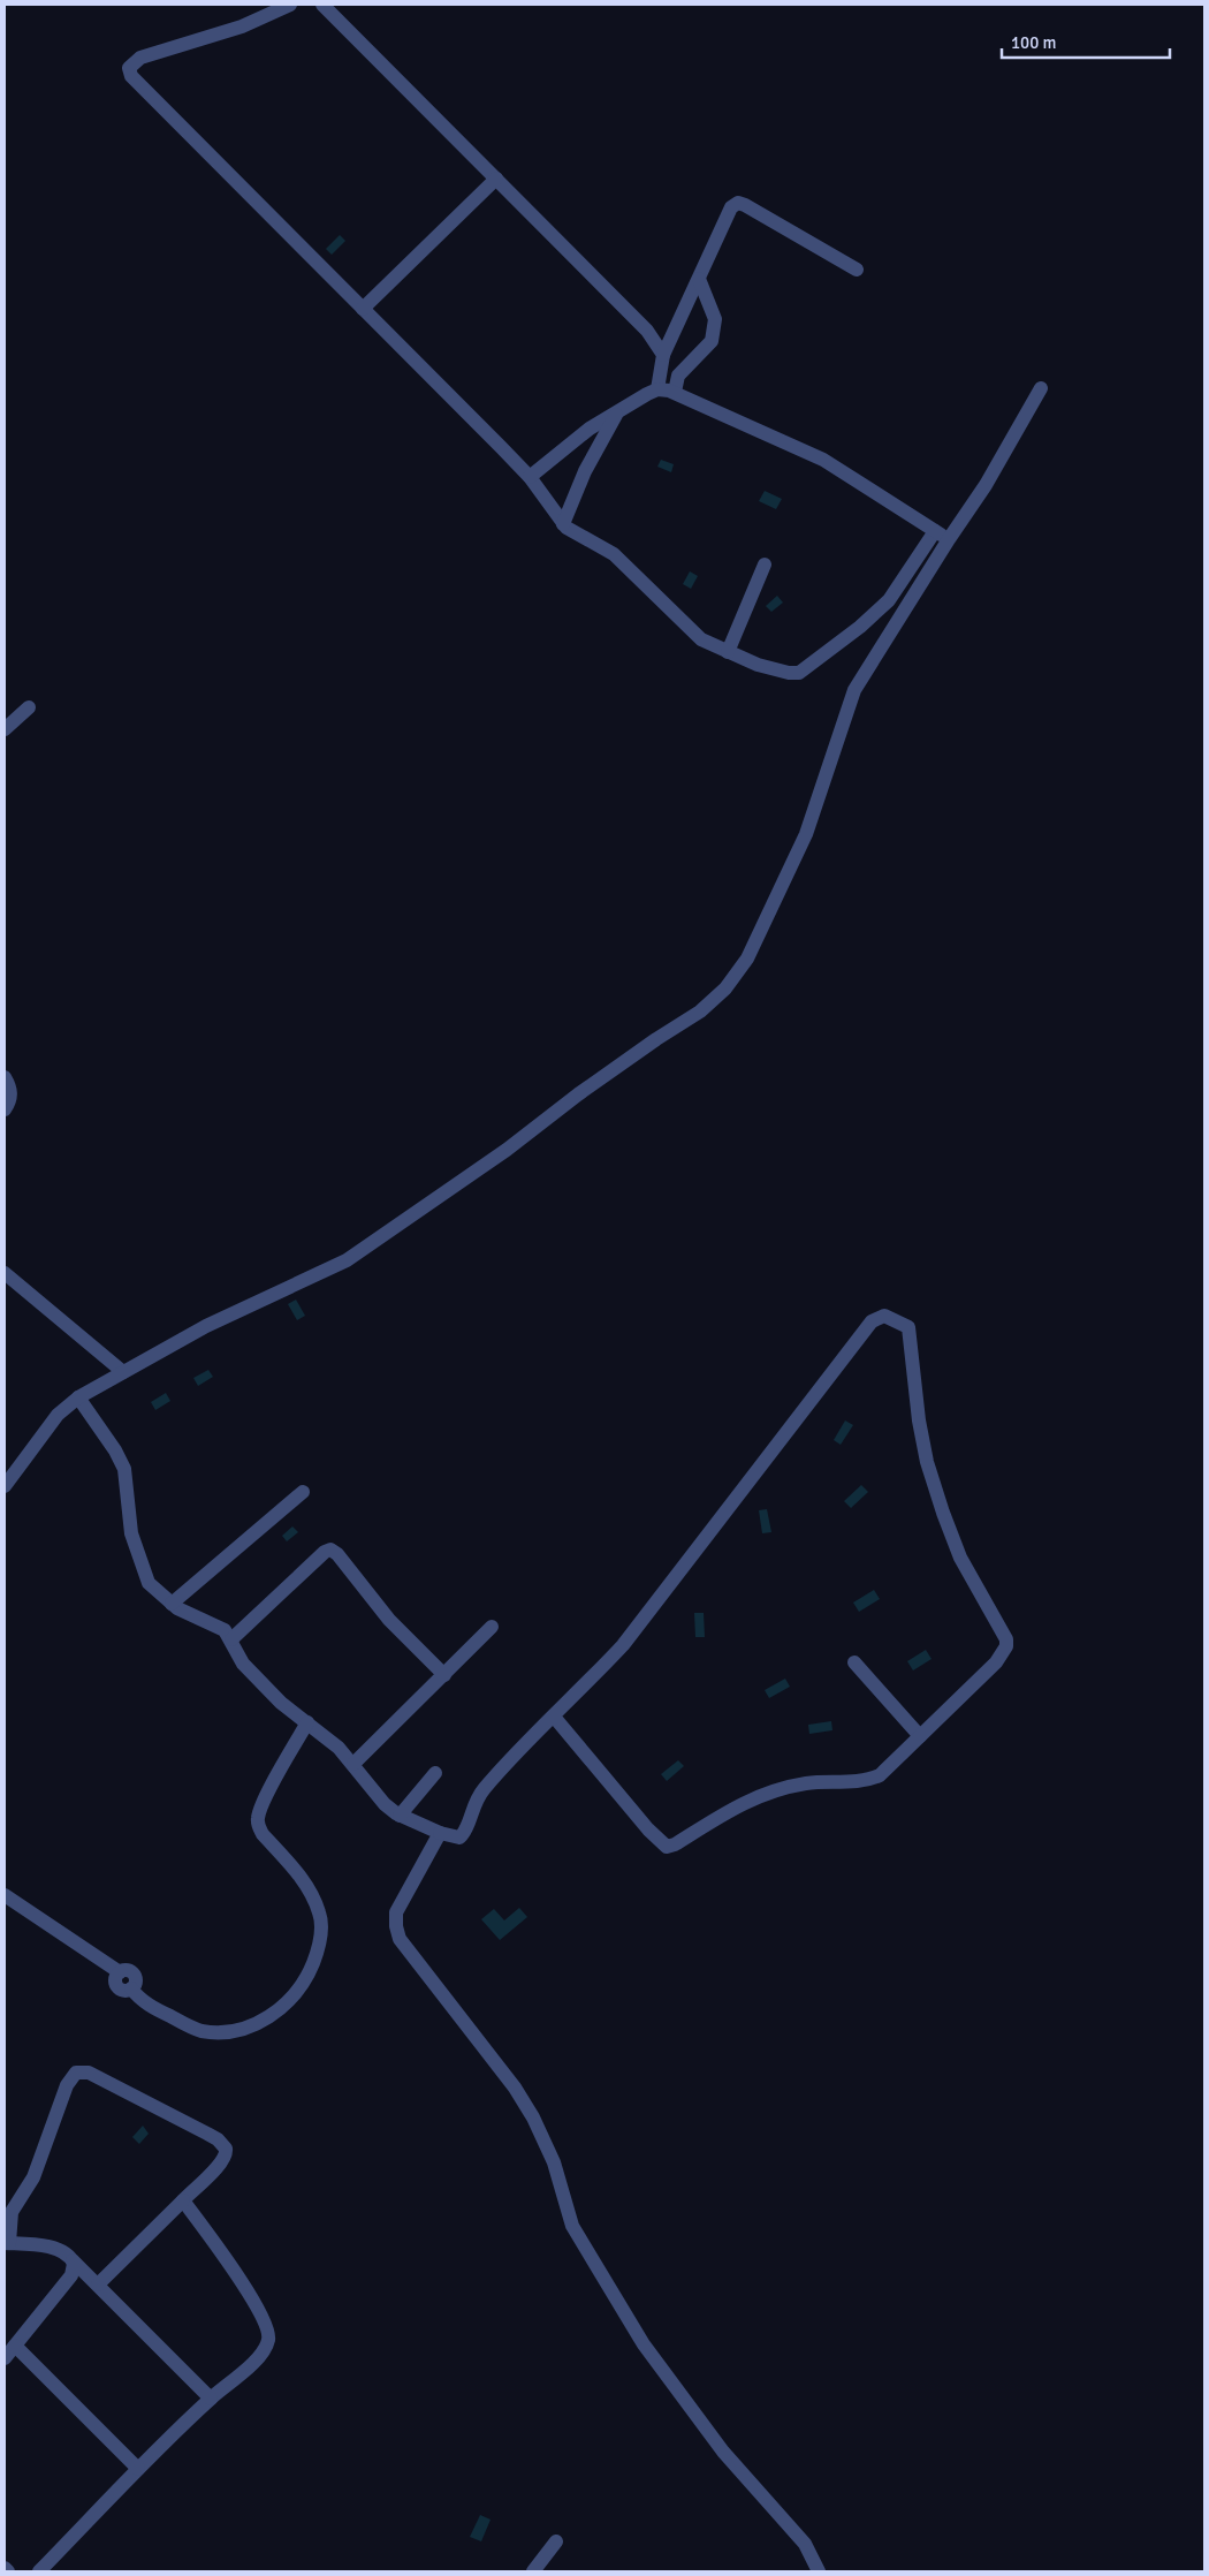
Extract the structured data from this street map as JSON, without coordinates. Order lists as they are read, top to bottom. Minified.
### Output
{"scale_bar":"100 m"}
